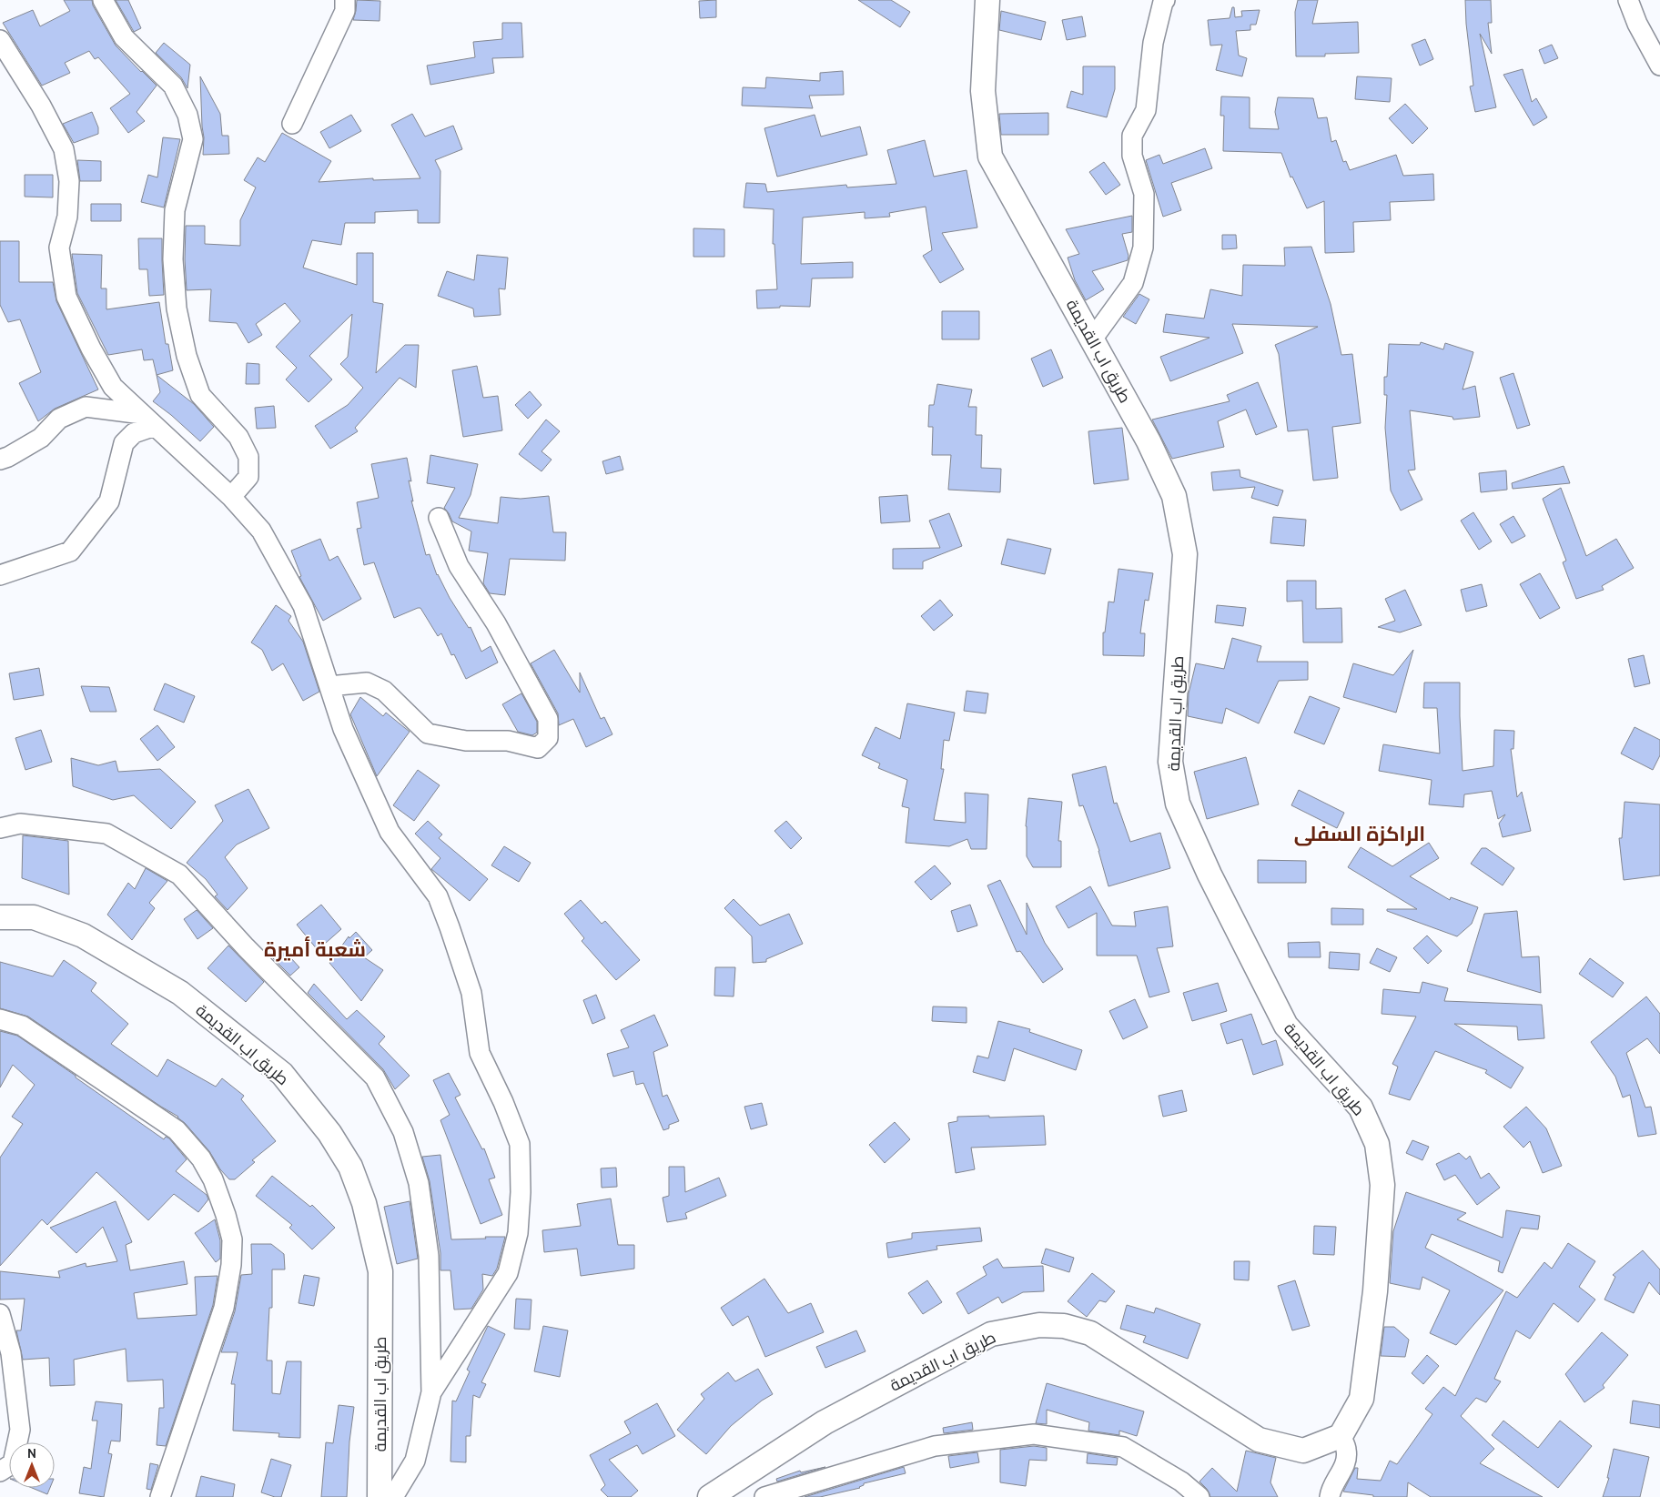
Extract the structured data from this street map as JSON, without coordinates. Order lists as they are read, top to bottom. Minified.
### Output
{"streets":{"street":["طريق اب القديمة"]},"districts":["الراكزة السفلى","شعبة أميرة"],"north":"top"}
